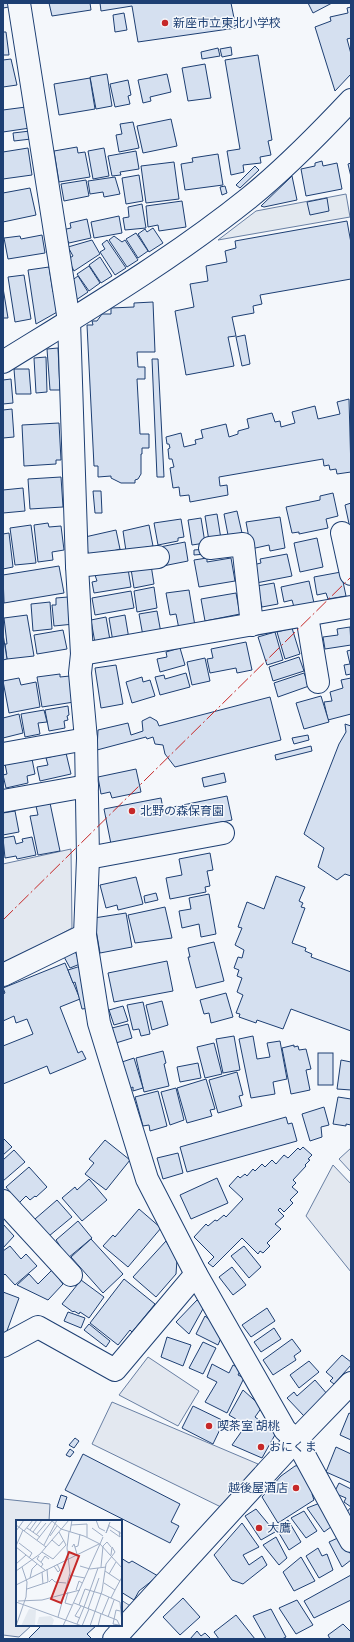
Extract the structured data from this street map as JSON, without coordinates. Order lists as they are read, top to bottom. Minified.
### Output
{"places":["新座市立東北小学校","北野の森保育園","喫茶室 胡桃","おにくま","越後屋酒店","大鷹"]}
